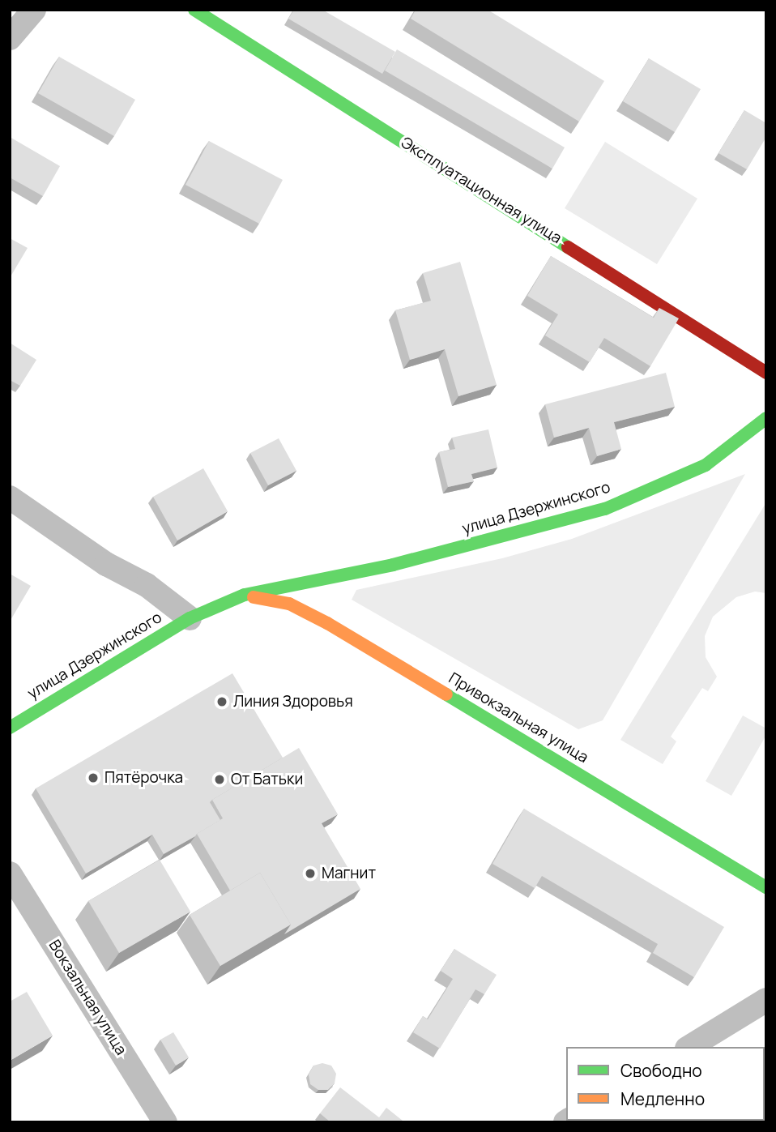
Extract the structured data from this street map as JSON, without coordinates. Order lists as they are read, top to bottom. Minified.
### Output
{"streets":{"street":["Эксплуатационная улица","улица Дзержинского","Привокзальная улица","Вокзальная улица"]},"crossings":[["улица Дзержинского","Привокзальная улица"]],"places":["Линия Здоровья","Пятёрочка","От Батьки","Магнит"],"legend":["Свободно","Медленно"]}
